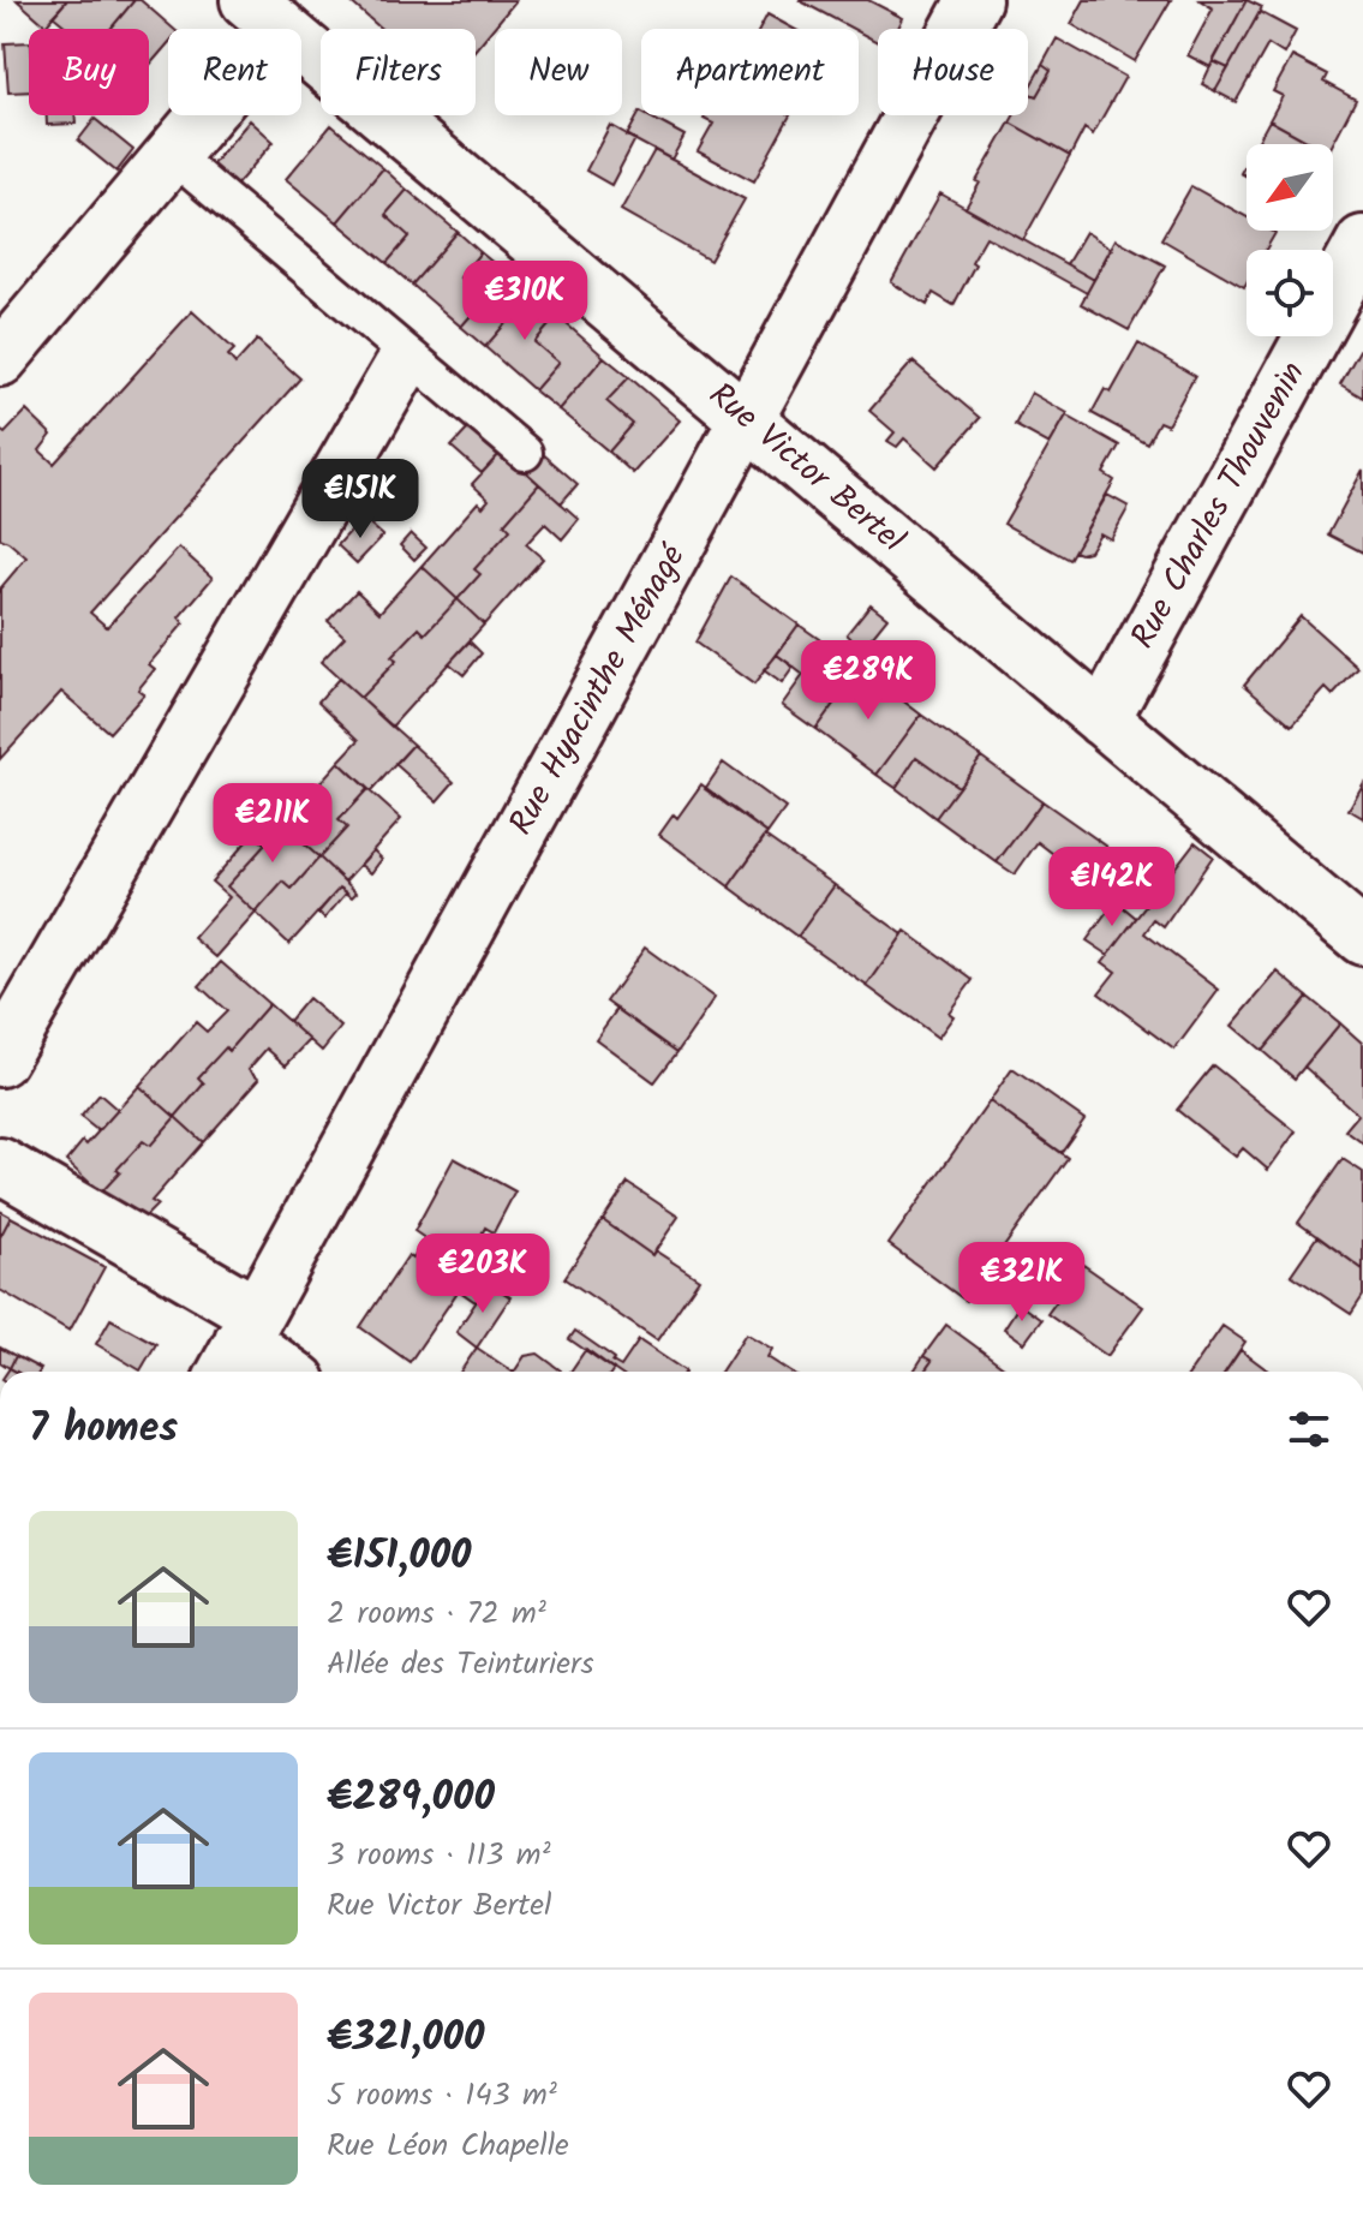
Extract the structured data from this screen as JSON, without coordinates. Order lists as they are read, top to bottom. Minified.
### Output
{"streets":{"street":["Rue Victor Bertel","Rue Charles Thouvenin","Rue Hyacinthe Ménagé"]},"crossings":[["Rue Victor Bertel","Rue Charles Thouvenin"],["Rue Victor Bertel","Rue Hyacinthe Ménagé"]],"north":"bottom left","page":{"chip":["Buy","Rent","Filters","New","Apartment","House"],"price":["€310K","€151K","€289K","€211K","€142K","€203K","€321K"],"heading":"7 homes","list":[{"name":"€151,000","note":"2 rooms · 72 m² · Allée des Teinturiers"},{"name":"€289,000","note":"3 rooms · 113 m² · Rue Victor Bertel"},{"name":"€321,000","note":"5 rooms · 143 m² · Rue Léon Chapelle"}]}}
